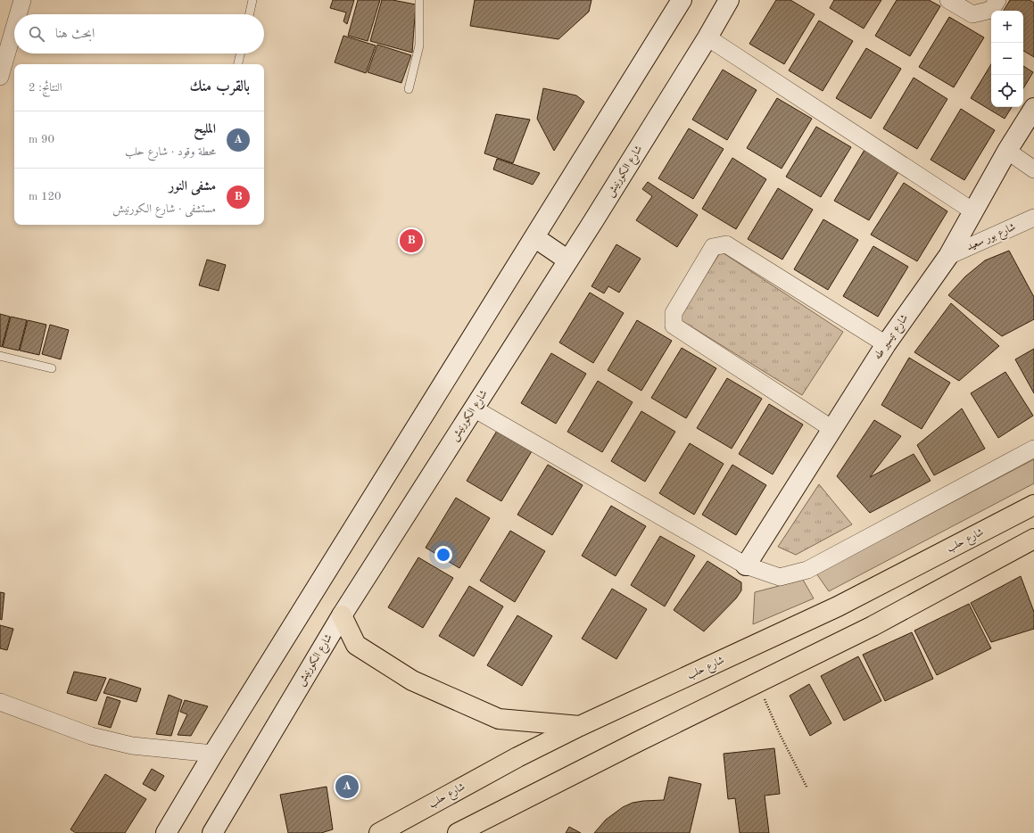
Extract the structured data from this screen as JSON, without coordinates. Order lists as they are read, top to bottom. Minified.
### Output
{"streets":{"main road":["شارع الكورنيش","شارع تيسير طه","شارع حلب"],"street":["شارع بور سعيد"]},"crossings":[["شارع بور سعيد","شارع تيسير طه"]],"page":{"map_buttons":["+","−"],"search":"ابحث هنا","heading":["بالقرب منك","النتائج: 2"],"list":[{"mark":"A","name":"المليح","note":"محطة وقود · شارع حلب","value":"90 m"},{"mark":"B","name":"مشفى النور","note":"مستشفى · شارع الكورنيش","value":"120 m"}],"pins":["B","A"]}}
